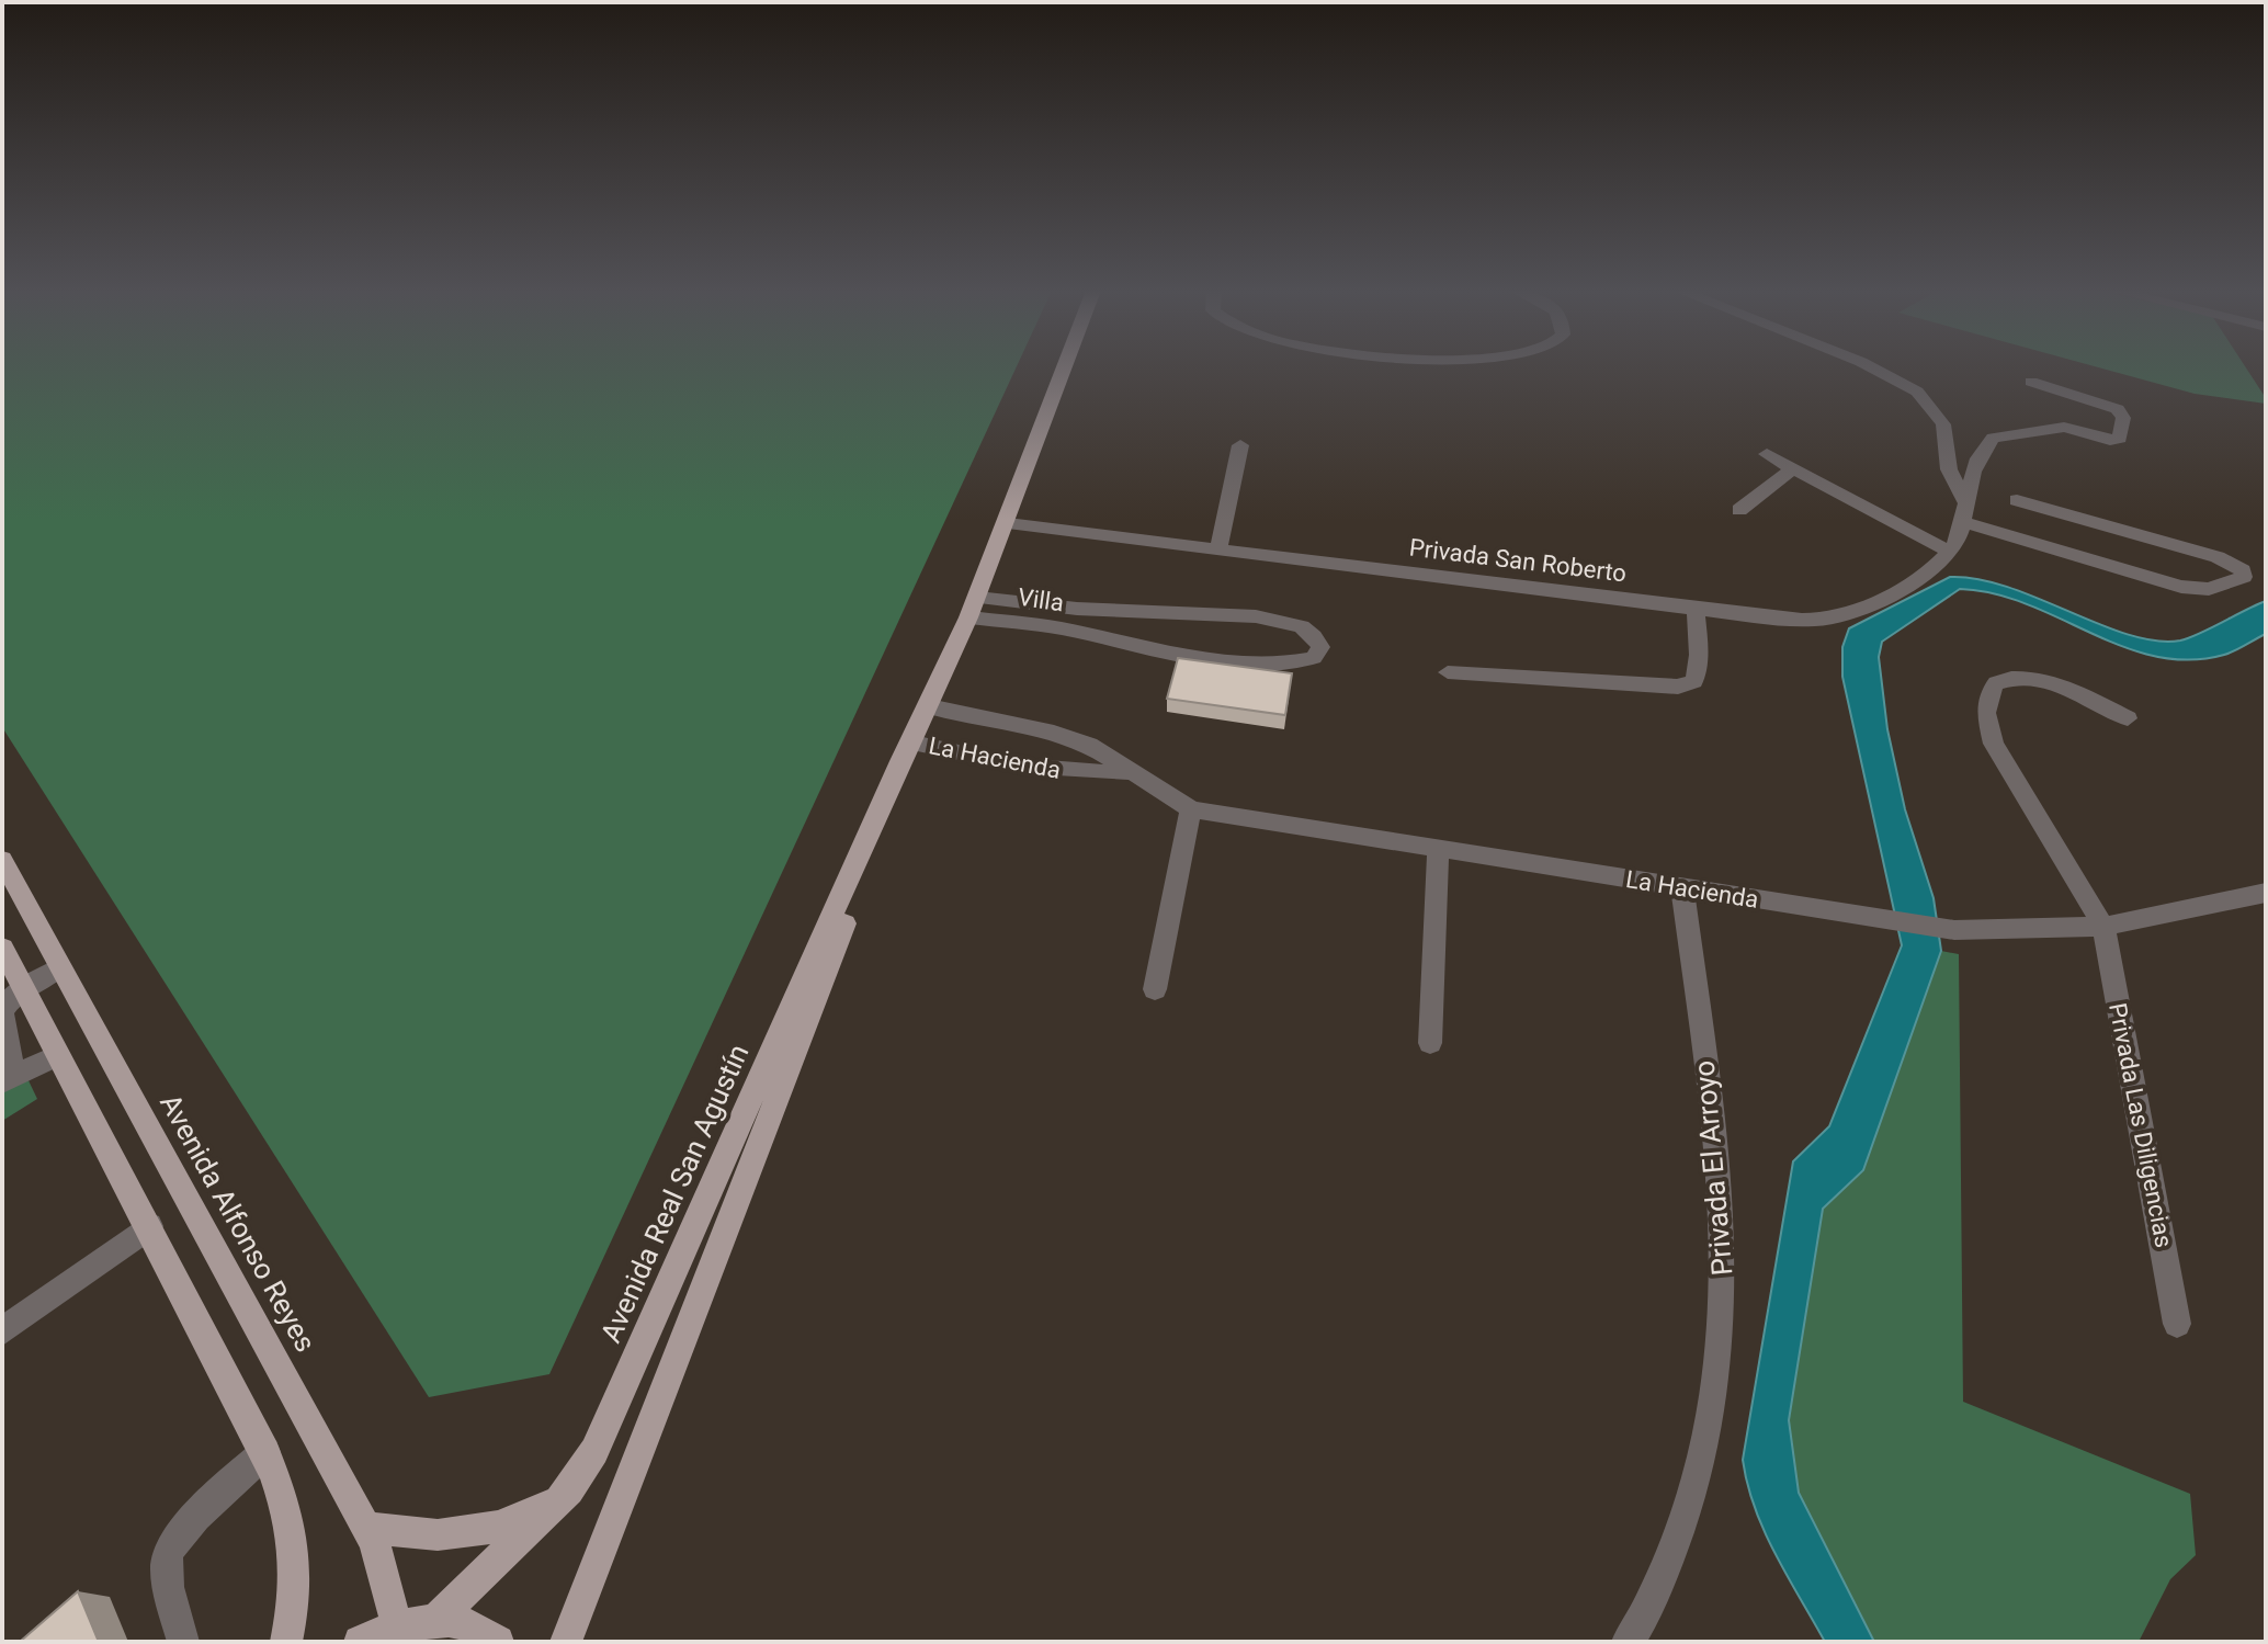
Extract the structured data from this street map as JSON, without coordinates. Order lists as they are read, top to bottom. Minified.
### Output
{"streets":{"main road":["Avenida Real San Agustín","Avenida Alfonso Reyes"],"street":["Privada San Roberto","Villa","La Hacienda","Privada Las Diligencias","Privada El Arroyo"]},"crossings":[["Privada San Roberto","Avenida Real San Agustín"],["Villa","Avenida Real San Agustín"],["La Hacienda","Privada Las Diligencias"],["La Hacienda","Privada El Arroyo"],["La Hacienda","Avenida Real San Agustín"]]}
